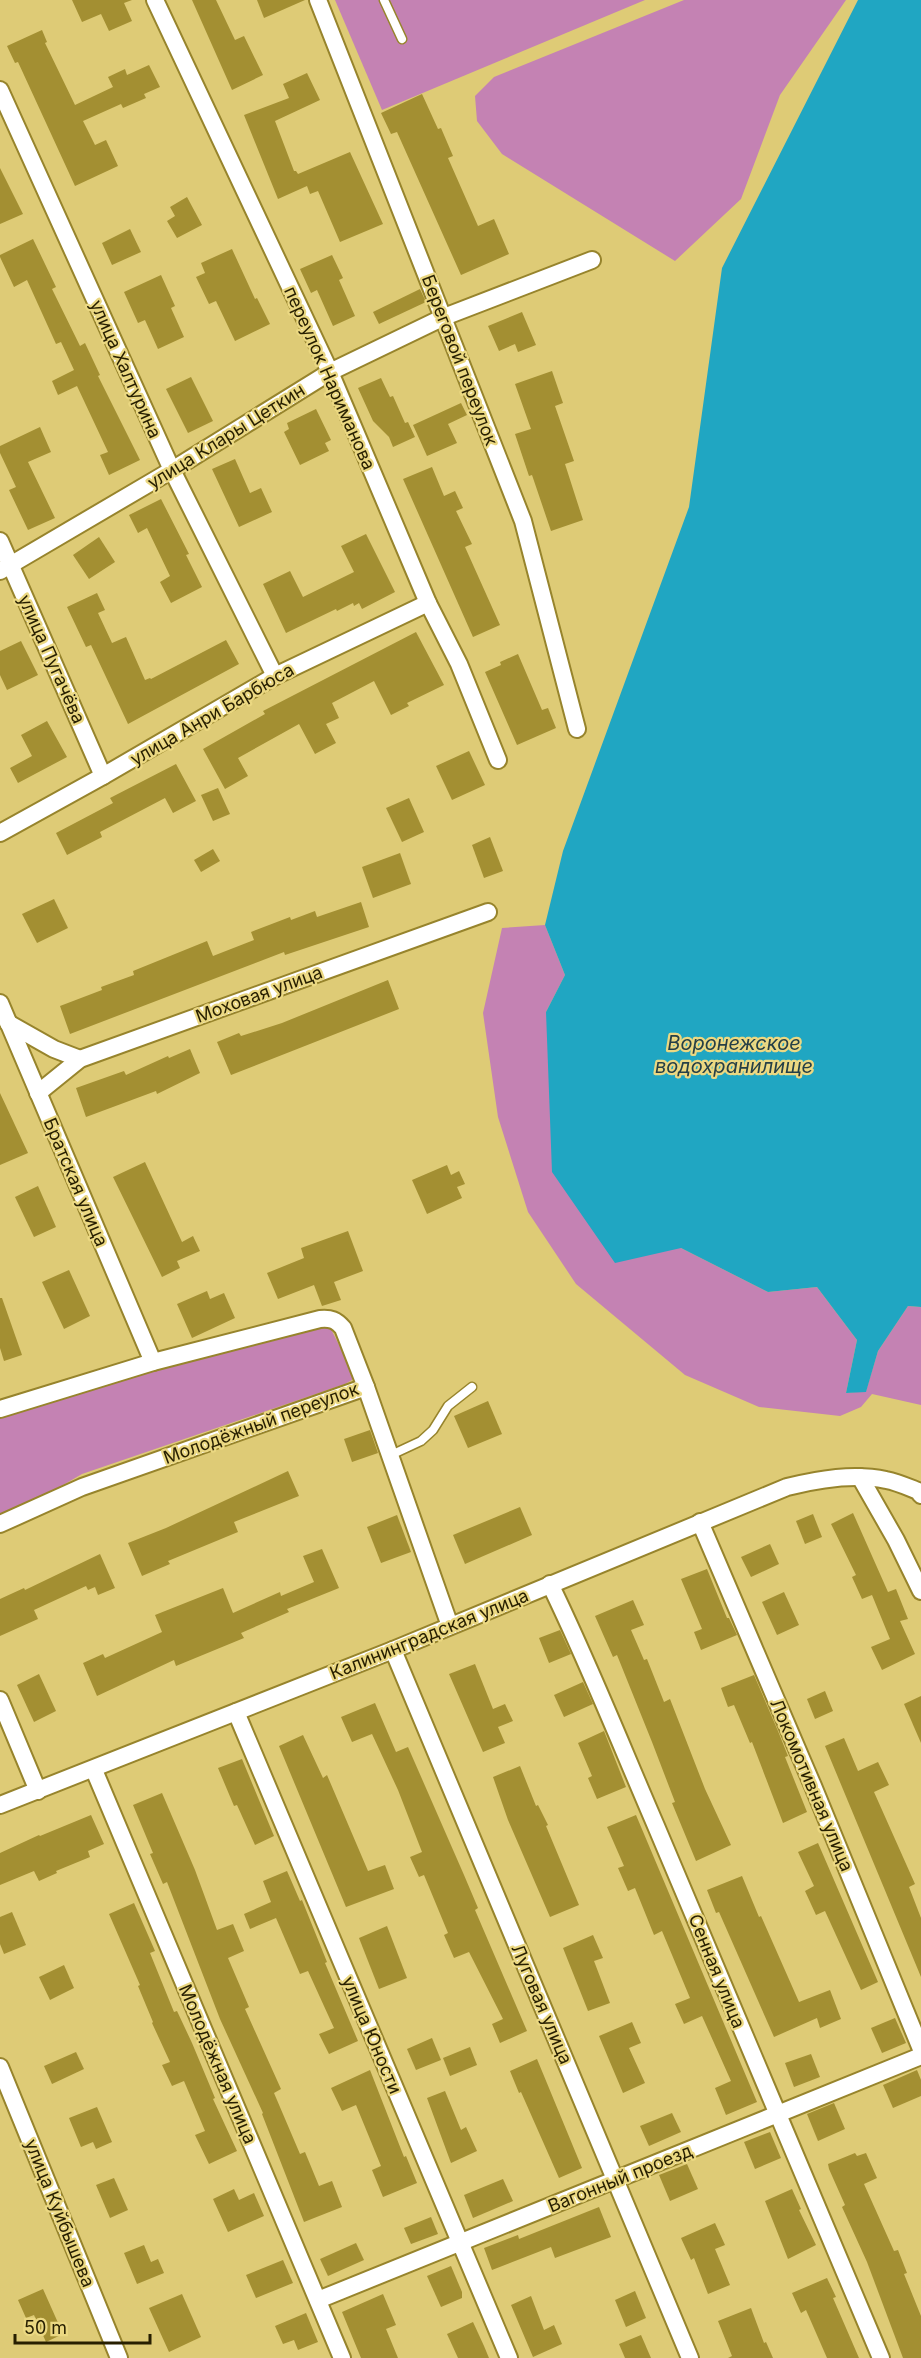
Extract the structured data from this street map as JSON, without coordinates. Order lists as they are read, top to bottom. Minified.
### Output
{"streets":{"street":["Береговой переулок","улица Халтурина","переулок Нариманова","улица Клары Цеткин","улица Пугачёва","улица Анри Барбюса","Моховая улица","Братская улица","Молодёжный переулок","Калининградская улица","Локомотивная улица","Сенная улица","Луговая улица","улица Юности","Молодёжная улица","Вагонный проезд","улица Куйбышева"]},"crossings":[["Береговой переулок","улица Клары Цеткин"],["улица Халтурина","улица Клары Цеткин"],["улица Халтурина","улица Анри Барбюса"],["переулок Нариманова","улица Клары Цеткин"],["переулок Нариманова","улица Анри Барбюса"],["улица Клары Цеткин","улица Пугачёва"],["улица Пугачёва","улица Анри Барбюса"],["Моховая улица","Братская улица"],["Братская улица","Молодёжный переулок"],["Калининградская улица","Локомотивная улица"],["Калининградская улица","Сенная улица"],["Калининградская улица","Луговая улица"],["Калининградская улица","улица Юности"],["Калининградская улица","Молодёжная улица"],["Сенная улица","Вагонный проезд"],["Луговая улица","Вагонный проезд"],["улица Юности","Вагонный проезд"],["Молодёжная улица","Вагонный проезд"]],"water":["Воронежское водохранилище"],"scale_bar":"50 m"}
